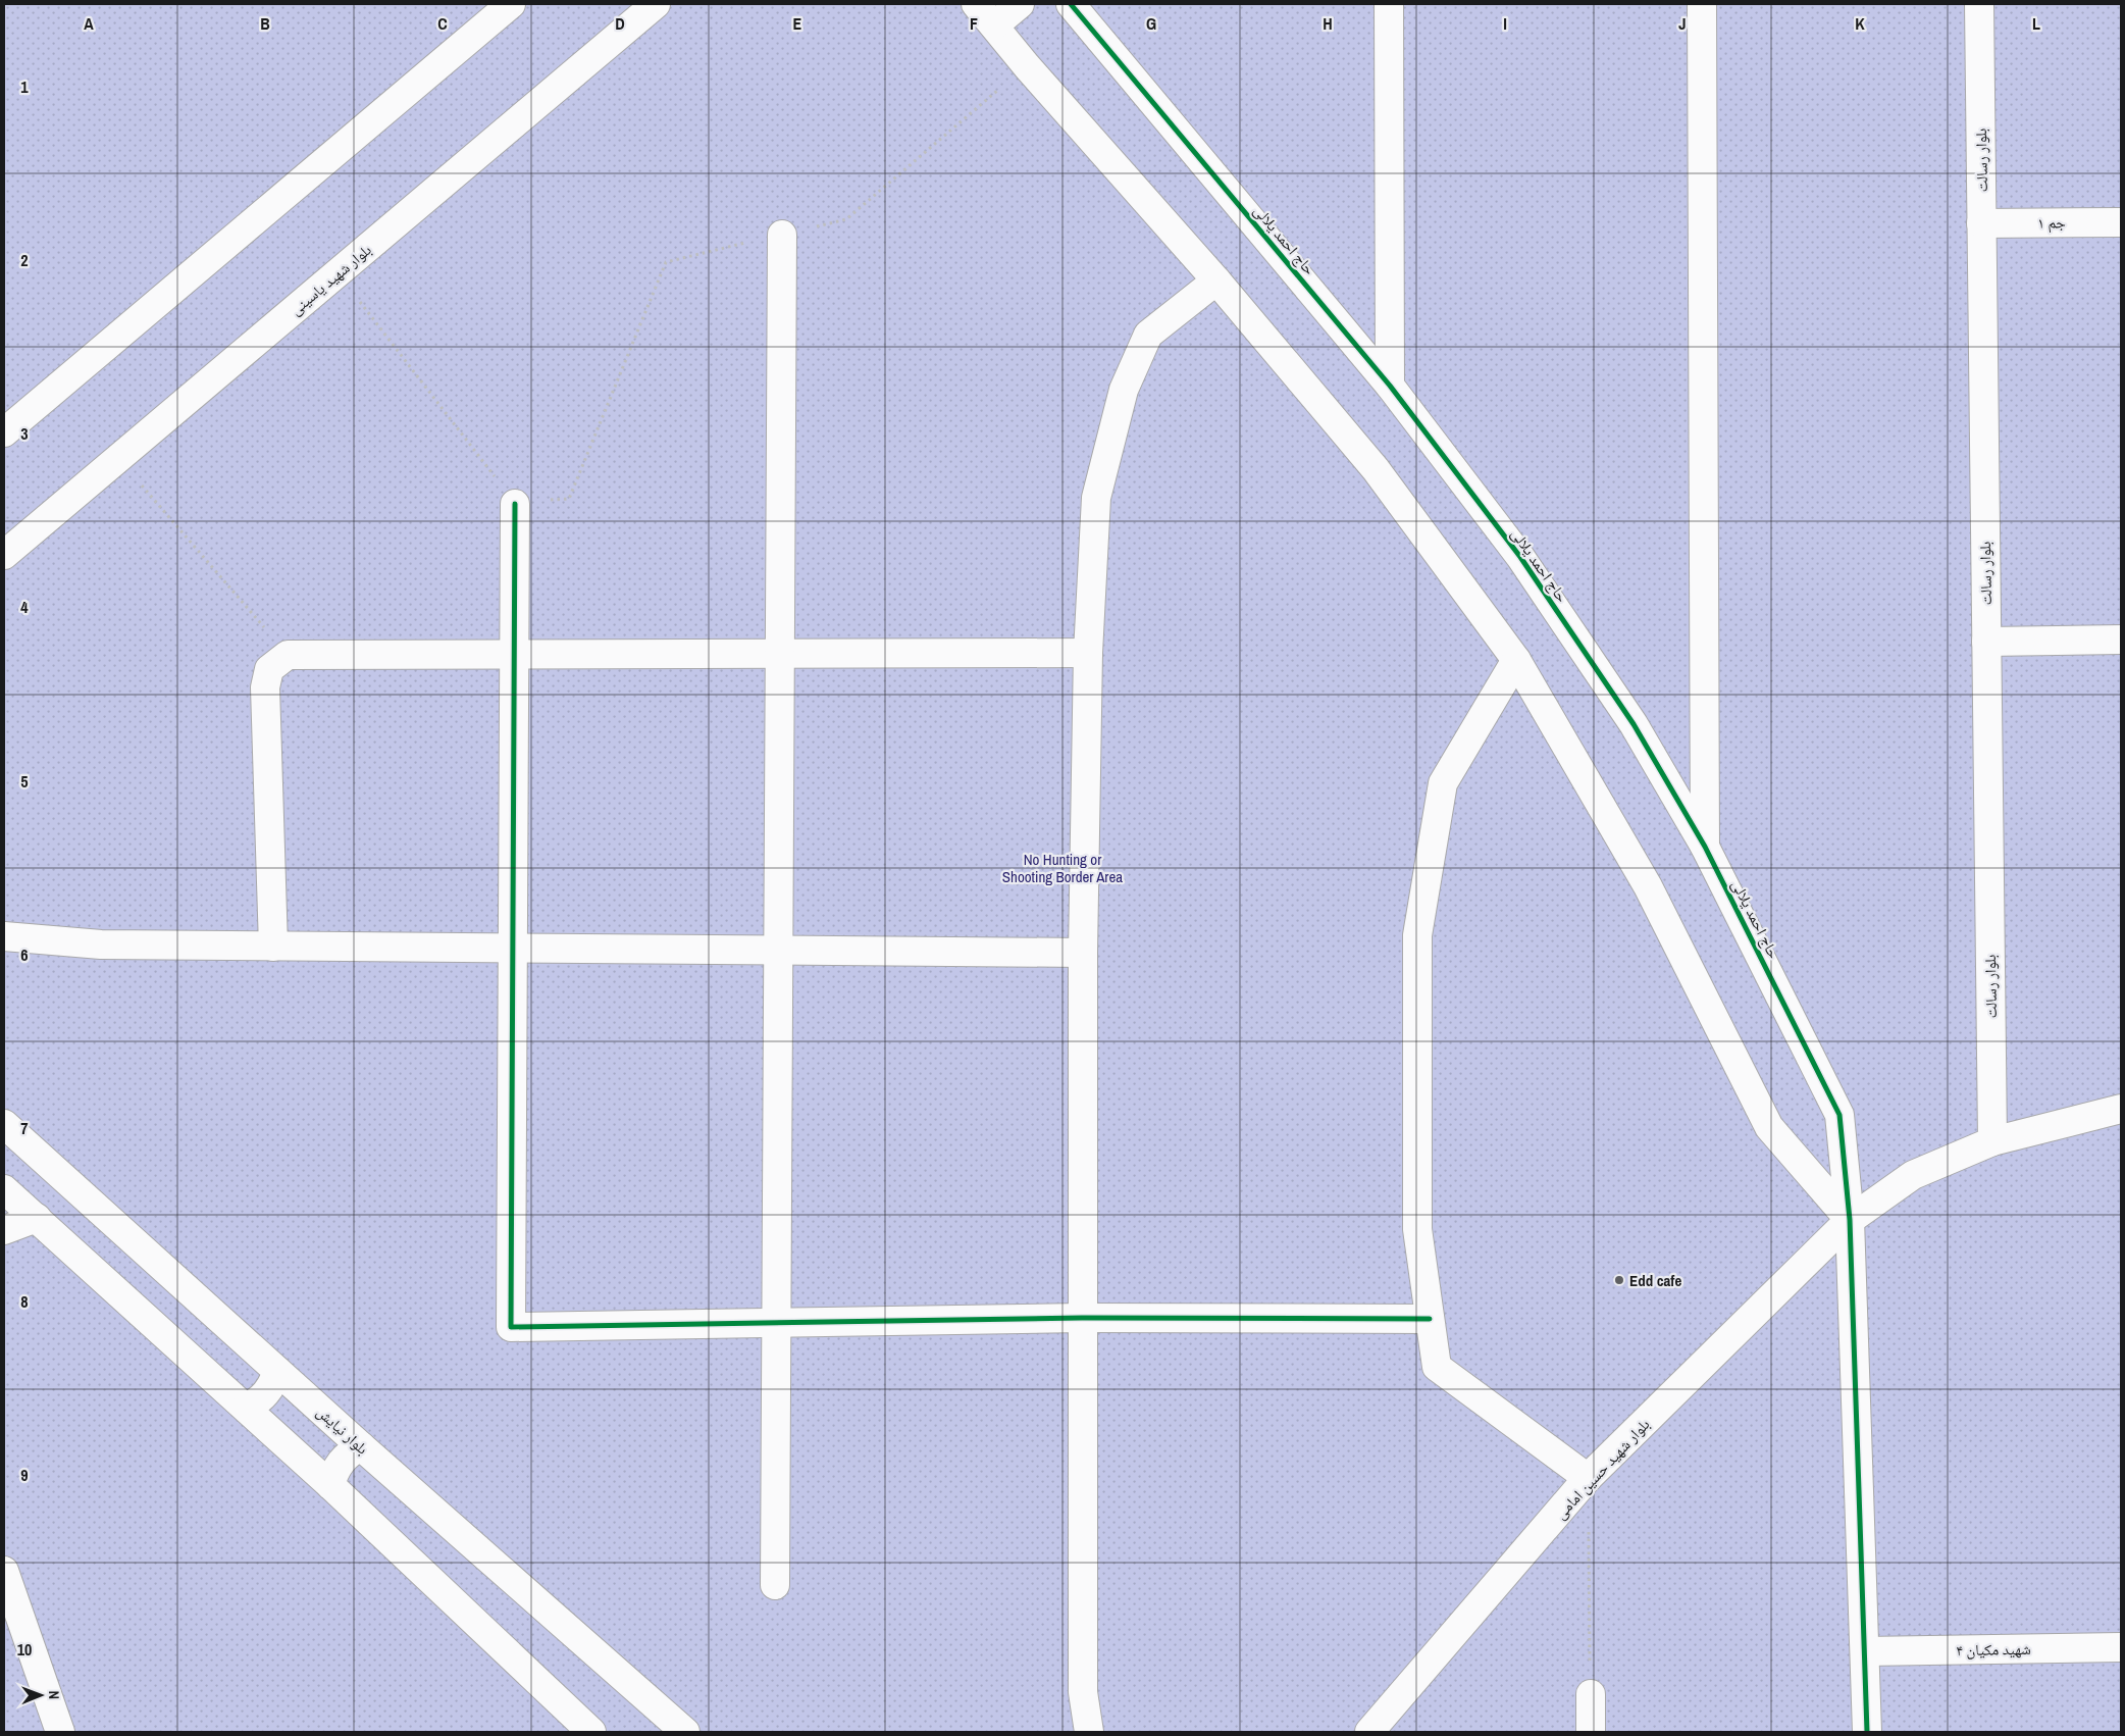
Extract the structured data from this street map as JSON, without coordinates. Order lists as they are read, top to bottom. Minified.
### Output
{"streets":{"street":["بلوار رسالت","جم ۱","حاج احمد یلالی","بلوار شهید یاسینی","بلوار نیایش","بلوار شهید حسین امامی","شهید مکیان ۴"]},"crossings":[["بلوار رسالت","جم ۱"],["بلوار رسالت","بلوار شهید حسین امامی"],["حاج احمد یلالی","بلوار شهید حسین امامی"],["حاج احمد یلالی","شهید مکیان ۴"]],"parks":["No Hunting or Shooting Border Area"],"places":["Edd cafe"],"north":"right","grid":{"columns":["A","B","C","D","E","F","G","H","I","J","K","L"],"rows":["1","2","3","4","5","6","7","8","9","10"]}}
